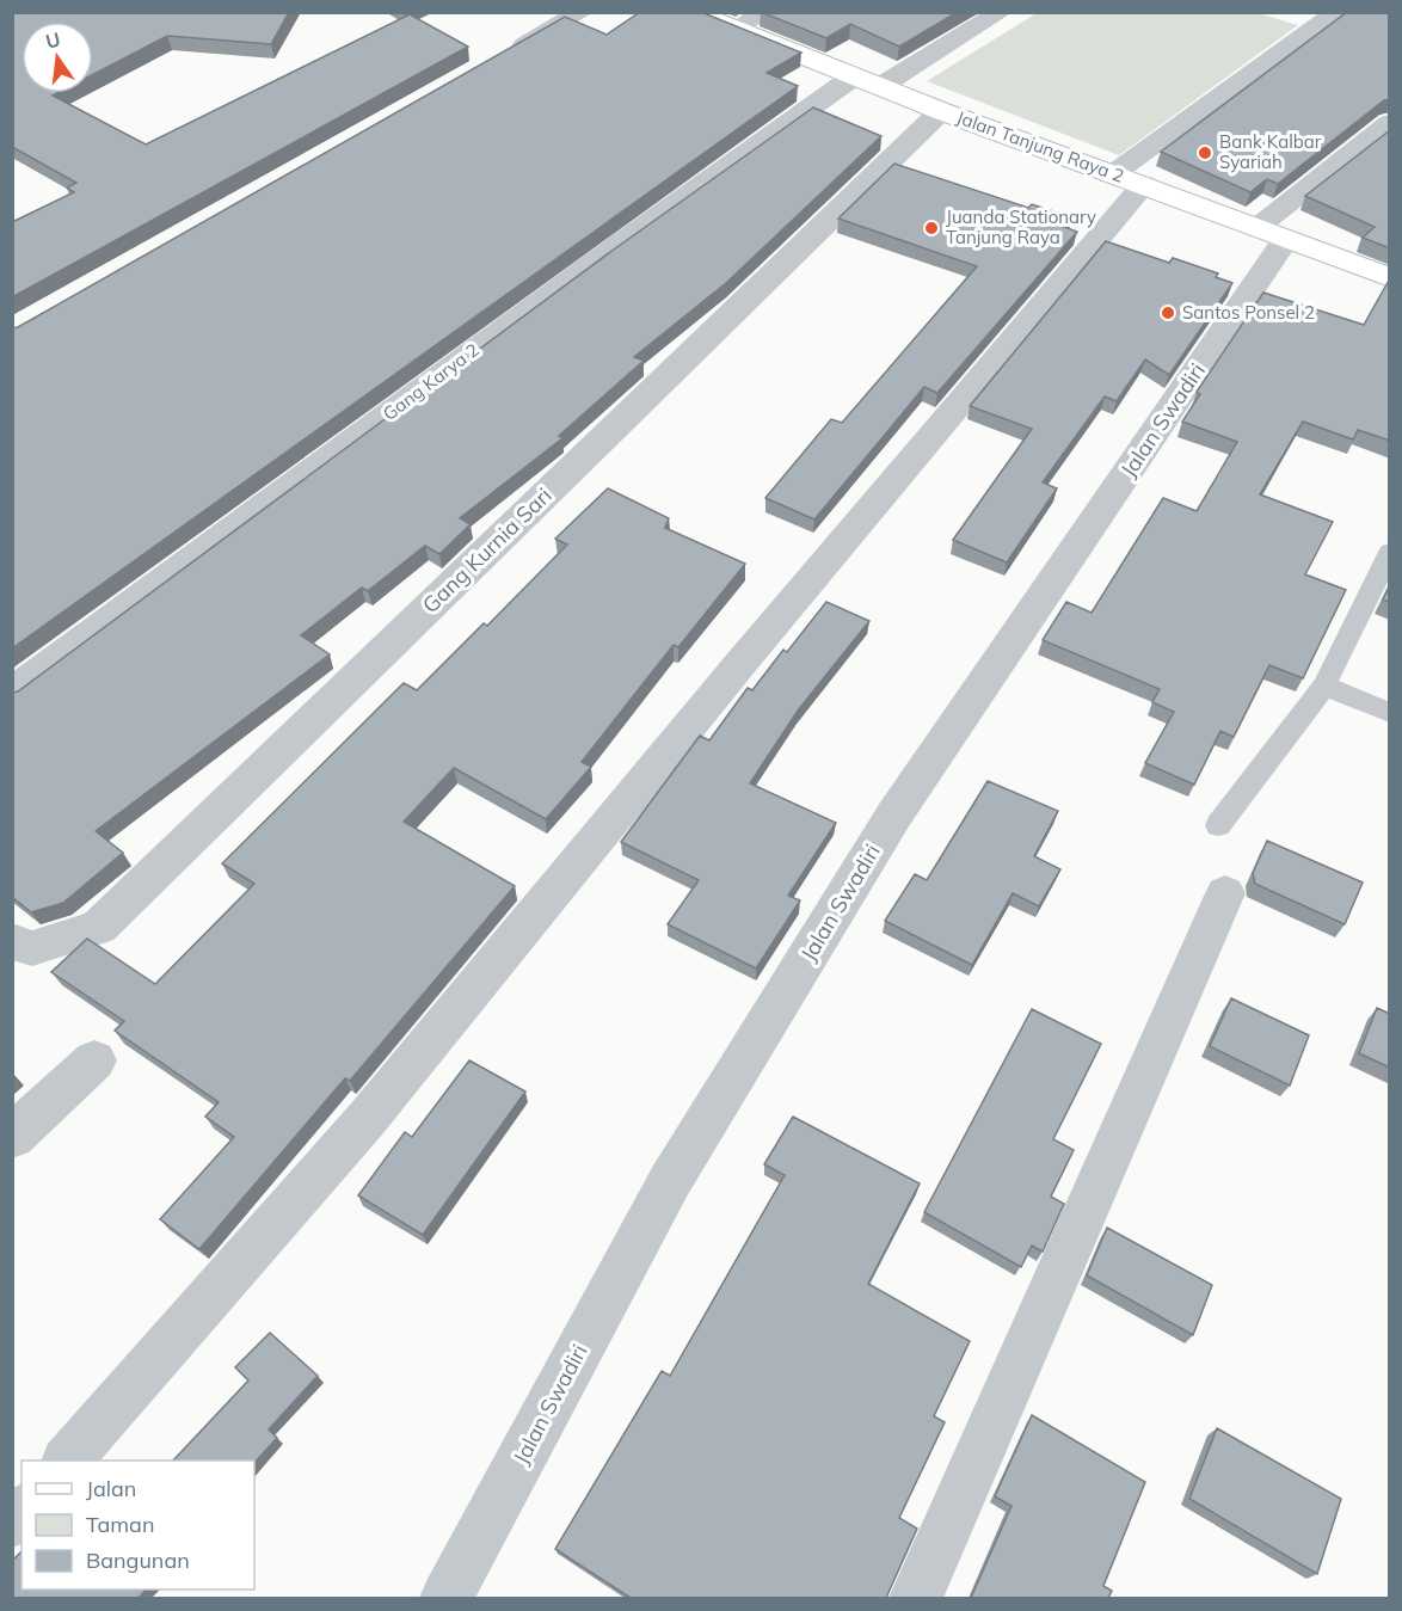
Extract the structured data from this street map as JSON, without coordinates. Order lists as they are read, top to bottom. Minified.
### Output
{"streets":{"street":["Jalan Tanjung Raya 2","Gang Karya 2","Jalan Swadiri","Gang Kurnia Sari"]},"crossings":[["Jalan Tanjung Raya 2","Gang Karya 2"],["Jalan Tanjung Raya 2","Jalan Swadiri"],["Jalan Tanjung Raya 2","Gang Kurnia Sari"]],"places":["Bank Kalbar Syariah","Juanda Stationary Tanjung Raya","Santos Ponsel 2"],"legend":["Jalan","Taman","Bangunan"],"north":"top"}
